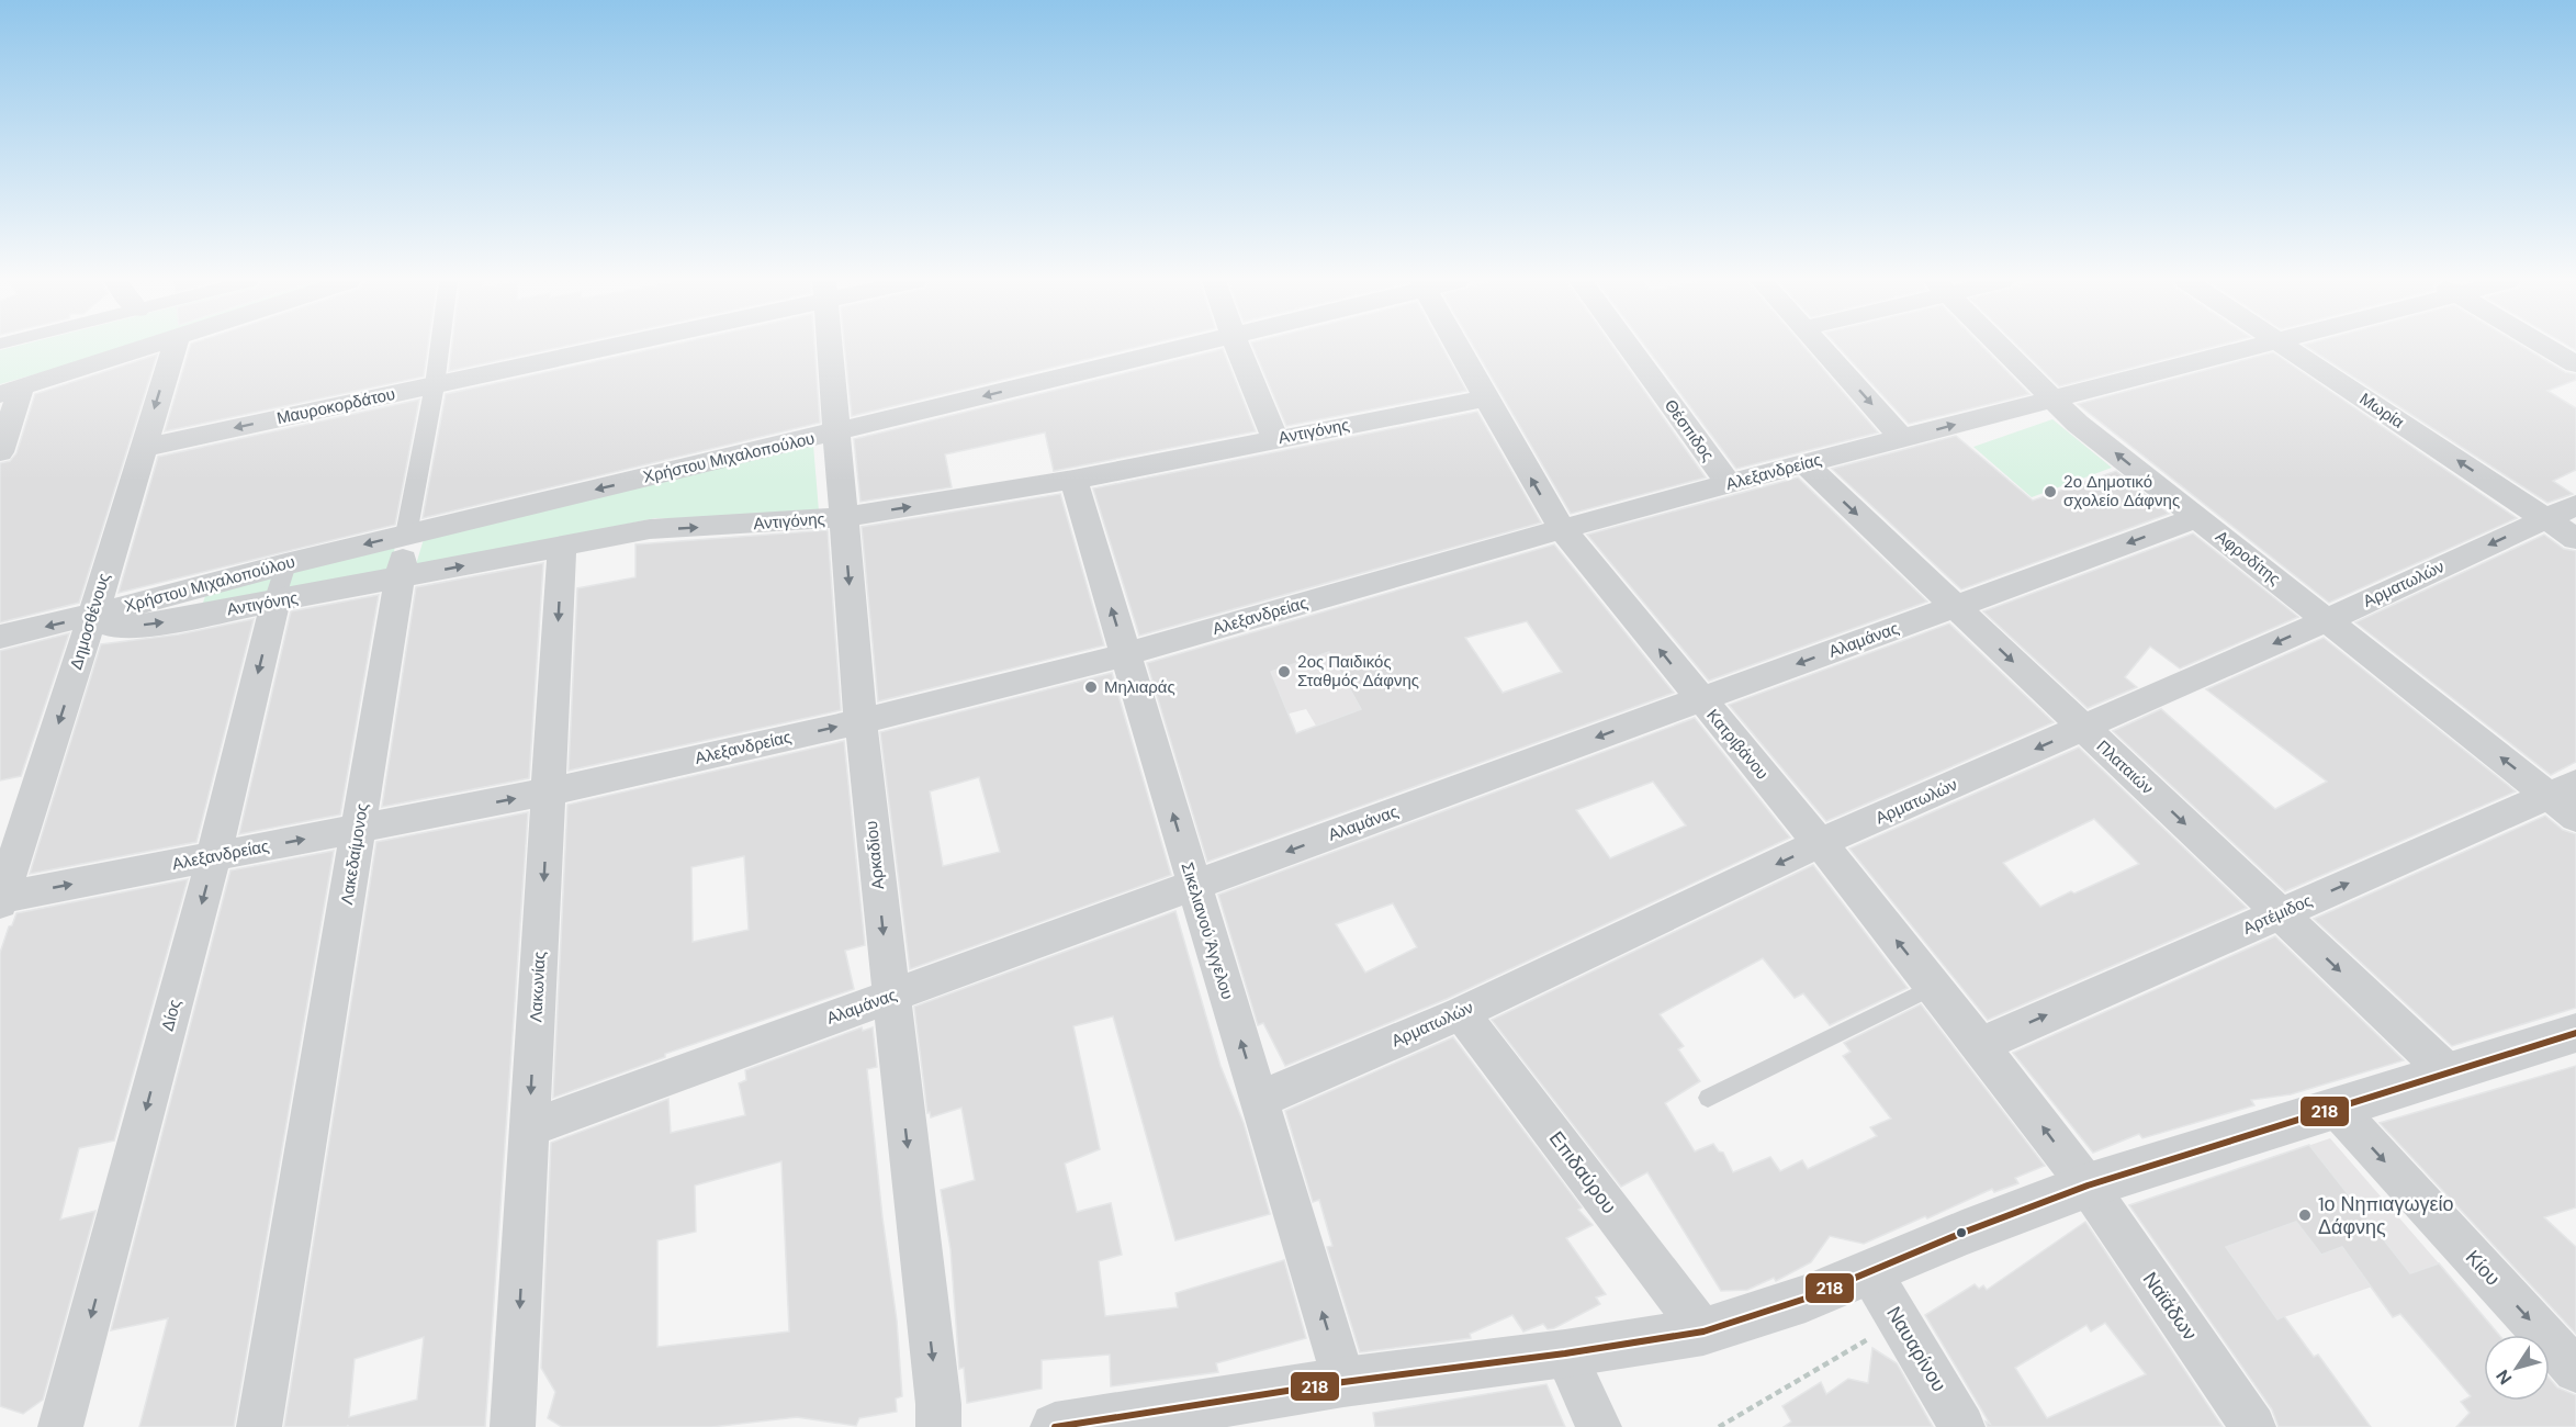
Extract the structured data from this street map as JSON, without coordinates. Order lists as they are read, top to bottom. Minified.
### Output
{"streets":{"street":["Μαυροκορδάτου","Μωρία","Θέσπιδος","Αντιγόνης","Χρήστου Μιχαλοπούλου","Αλεξανδρείας","Αφροδίτης","Αρματωλών","Δημοσθένους","Αλαμάνας","Κατριβάνου","Πλαταιών","Λακεδαίμονος","Αρκαδίου","Αρτέμιδος","Σικελιανού Άγγελου","Λακωνίας","Δίος","Επιδαύρου","Κίου","Ναϊάδων","Ναυαρίνου"]},"crossings":[["Μαυροκορδάτου","Δημοσθένους"],["Μαυροκορδάτου","Λακεδαίμονος"],["Μωρία","Αρματωλών"],["Θέσπιδος","Αλεξανδρείας"],["Αντιγόνης","Χρήστου Μιχαλοπούλου"],["Αντιγόνης","Δημοσθένους"],["Αντιγόνης","Κατριβάνου"],["Αντιγόνης","Λακεδαίμονος"],["Αντιγόνης","Αρκαδίου"],["Αντιγόνης","Σικελιανού Άγγελου"],["Αντιγόνης","Λακωνίας"],["Αντιγόνης","Δίος"],["Χρήστου Μιχαλοπούλου","Δημοσθένους"],["Χρήστου Μιχαλοπούλου","Λακεδαίμονος"],["Χρήστου Μιχαλοπούλου","Αρκαδίου"],["Αλεξανδρείας","Αφροδίτης"],["Αλεξανδρείας","Δημοσθένους"],["Αλεξανδρείας","Κατριβάνου"],["Αλεξανδρείας","Πλαταιών"],["Αλεξανδρείας","Λακεδαίμονος"],["Αλεξανδρείας","Αρκαδίου"],["Αλεξανδρείας","Σικελιανού Άγγελου"],["Αλεξανδρείας","Λακωνίας"],["Αλεξανδρείας","Δίος"],["Αφροδίτης","Αρματωλών"],["Αφροδίτης","Αλαμάνας"],["Αφροδίτης","Αρτέμιδος"],["Αρματωλών","Κατριβάνου"],["Αρματωλών","Πλαταιών"],["Αρματωλών","Σικελιανού Άγγελου"],["Αρματωλών","Επιδαύρου"],["Αλαμάνας","Κατριβάνου"],["Αλαμάνας","Πλαταιών"],["Αλαμάνας","Αρκαδίου"],["Αλαμάνας","Σικελιανού Άγγελου"],["Αλαμάνας","Λακωνίας"],["Κατριβάνου","Αρτέμιδος"],["Κατριβάνου","Ναϊάδων"],["Πλαταιών","Αρτέμιδος"]],"one_way":["Μαυροκορδάτου","Μωρία","Αντιγόνης","Χρήστου Μιχαλοπούλου","Αλεξανδρείας","Αφροδίτης","Αρματωλών","Δημοσθένους","Αλαμάνας","Κατριβάνου","Πλαταιών","Αρκαδίου","Σικελιανού Άγγελου","Λακωνίας","Δίος","Κίου"],"places":["2ο Δημοτικό σχολείο Δάφνης","2ος Παιδικός Σταθμός Δάφνης","Μηλιαράς","1ο Νηπιαγωγείο Δάφνης"],"lines":["transit line 218"],"north":"bottom left"}
